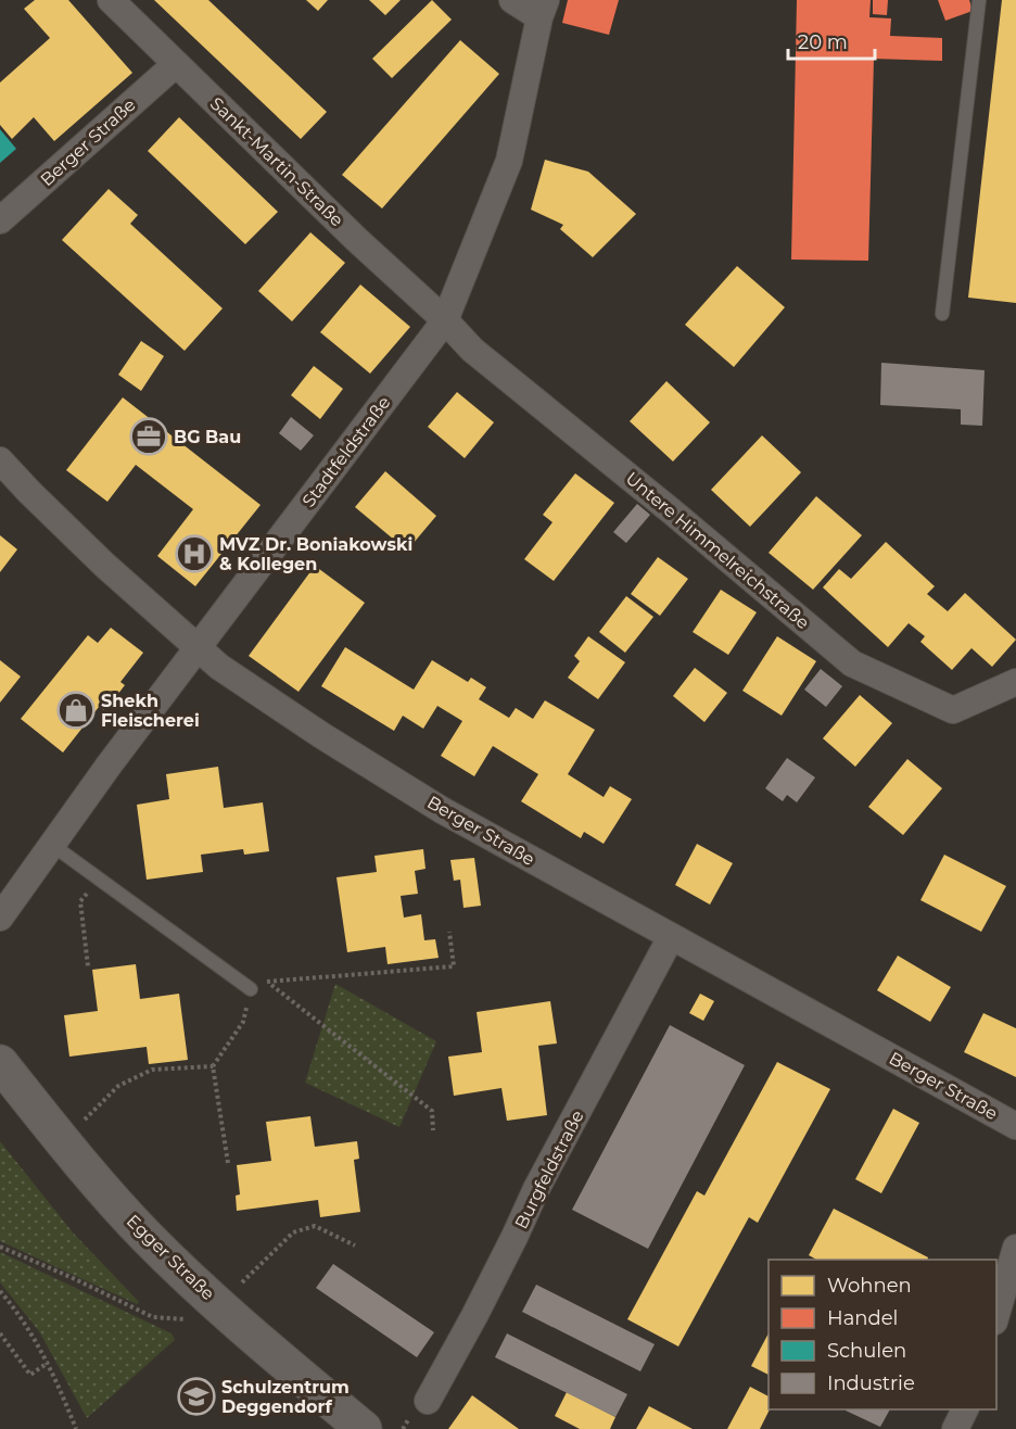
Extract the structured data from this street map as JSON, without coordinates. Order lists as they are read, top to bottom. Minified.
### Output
{"streets":{"street":["Berger Straße","Sankt-Martin-Straße","Stadtfeldstraße","Untere Himmelreichstraße","Burgfeldstraße","Egger Straße"]},"crossings":[["Berger Straße","Sankt-Martin-Straße"],["Berger Straße","Stadtfeldstraße"],["Berger Straße","Burgfeldstraße"],["Sankt-Martin-Straße","Stadtfeldstraße"],["Sankt-Martin-Straße","Untere Himmelreichstraße"],["Stadtfeldstraße","Untere Himmelreichstraße"]],"places":{"office":["BG Bau"],"hospital":["MVZ Dr. Boniakowski & Kollegen"],"shop":["Shekh Fleischerei"],"school or university":["Schulzentrum Deggendorf"]},"legend":["Wohnen","Handel","Schulen","Industrie"],"scale_bar":"20 m"}
